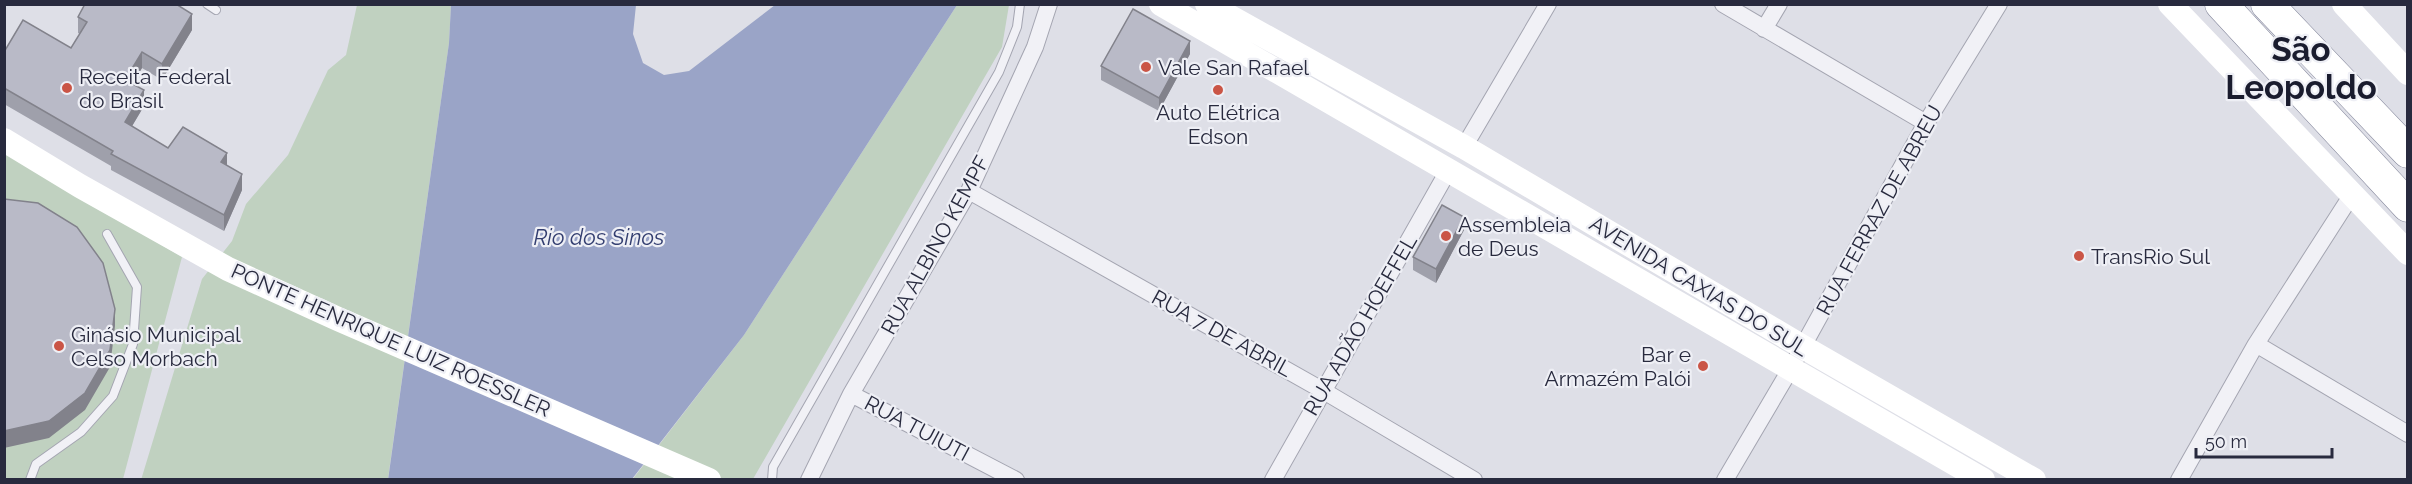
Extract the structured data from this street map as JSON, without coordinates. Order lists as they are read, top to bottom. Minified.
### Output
{"streets":{"street":["RUA FERRAZ DE ABREU","RUA ALBINO KEMPF","AVENIDA CAXIAS DO SUL","RUA ADÃO HOEFFEL","RUA 7 DE ABRIL","PONTE HENRIQUE LUIZ ROESSLER","RUA TUIUTI"]},"crossings":[["RUA FERRAZ DE ABREU","AVENIDA CAXIAS DO SUL"],["RUA ALBINO KEMPF","RUA 7 DE ABRIL"],["RUA ALBINO KEMPF","RUA TUIUTI"],["AVENIDA CAXIAS DO SUL","RUA ADÃO HOEFFEL"],["RUA ADÃO HOEFFEL","RUA 7 DE ABRIL"]],"districts":["São Leopoldo"],"water":["Rio dos Sinos"],"places":["Vale San Rafael","Receita Federal do Brasil","Auto Elétrica Edson","Assembleia de Deus","TransRio Sul","Ginásio Municipal Celso Morbach","Bar e Armazém Palói"],"scale_bar":"50 m"}
